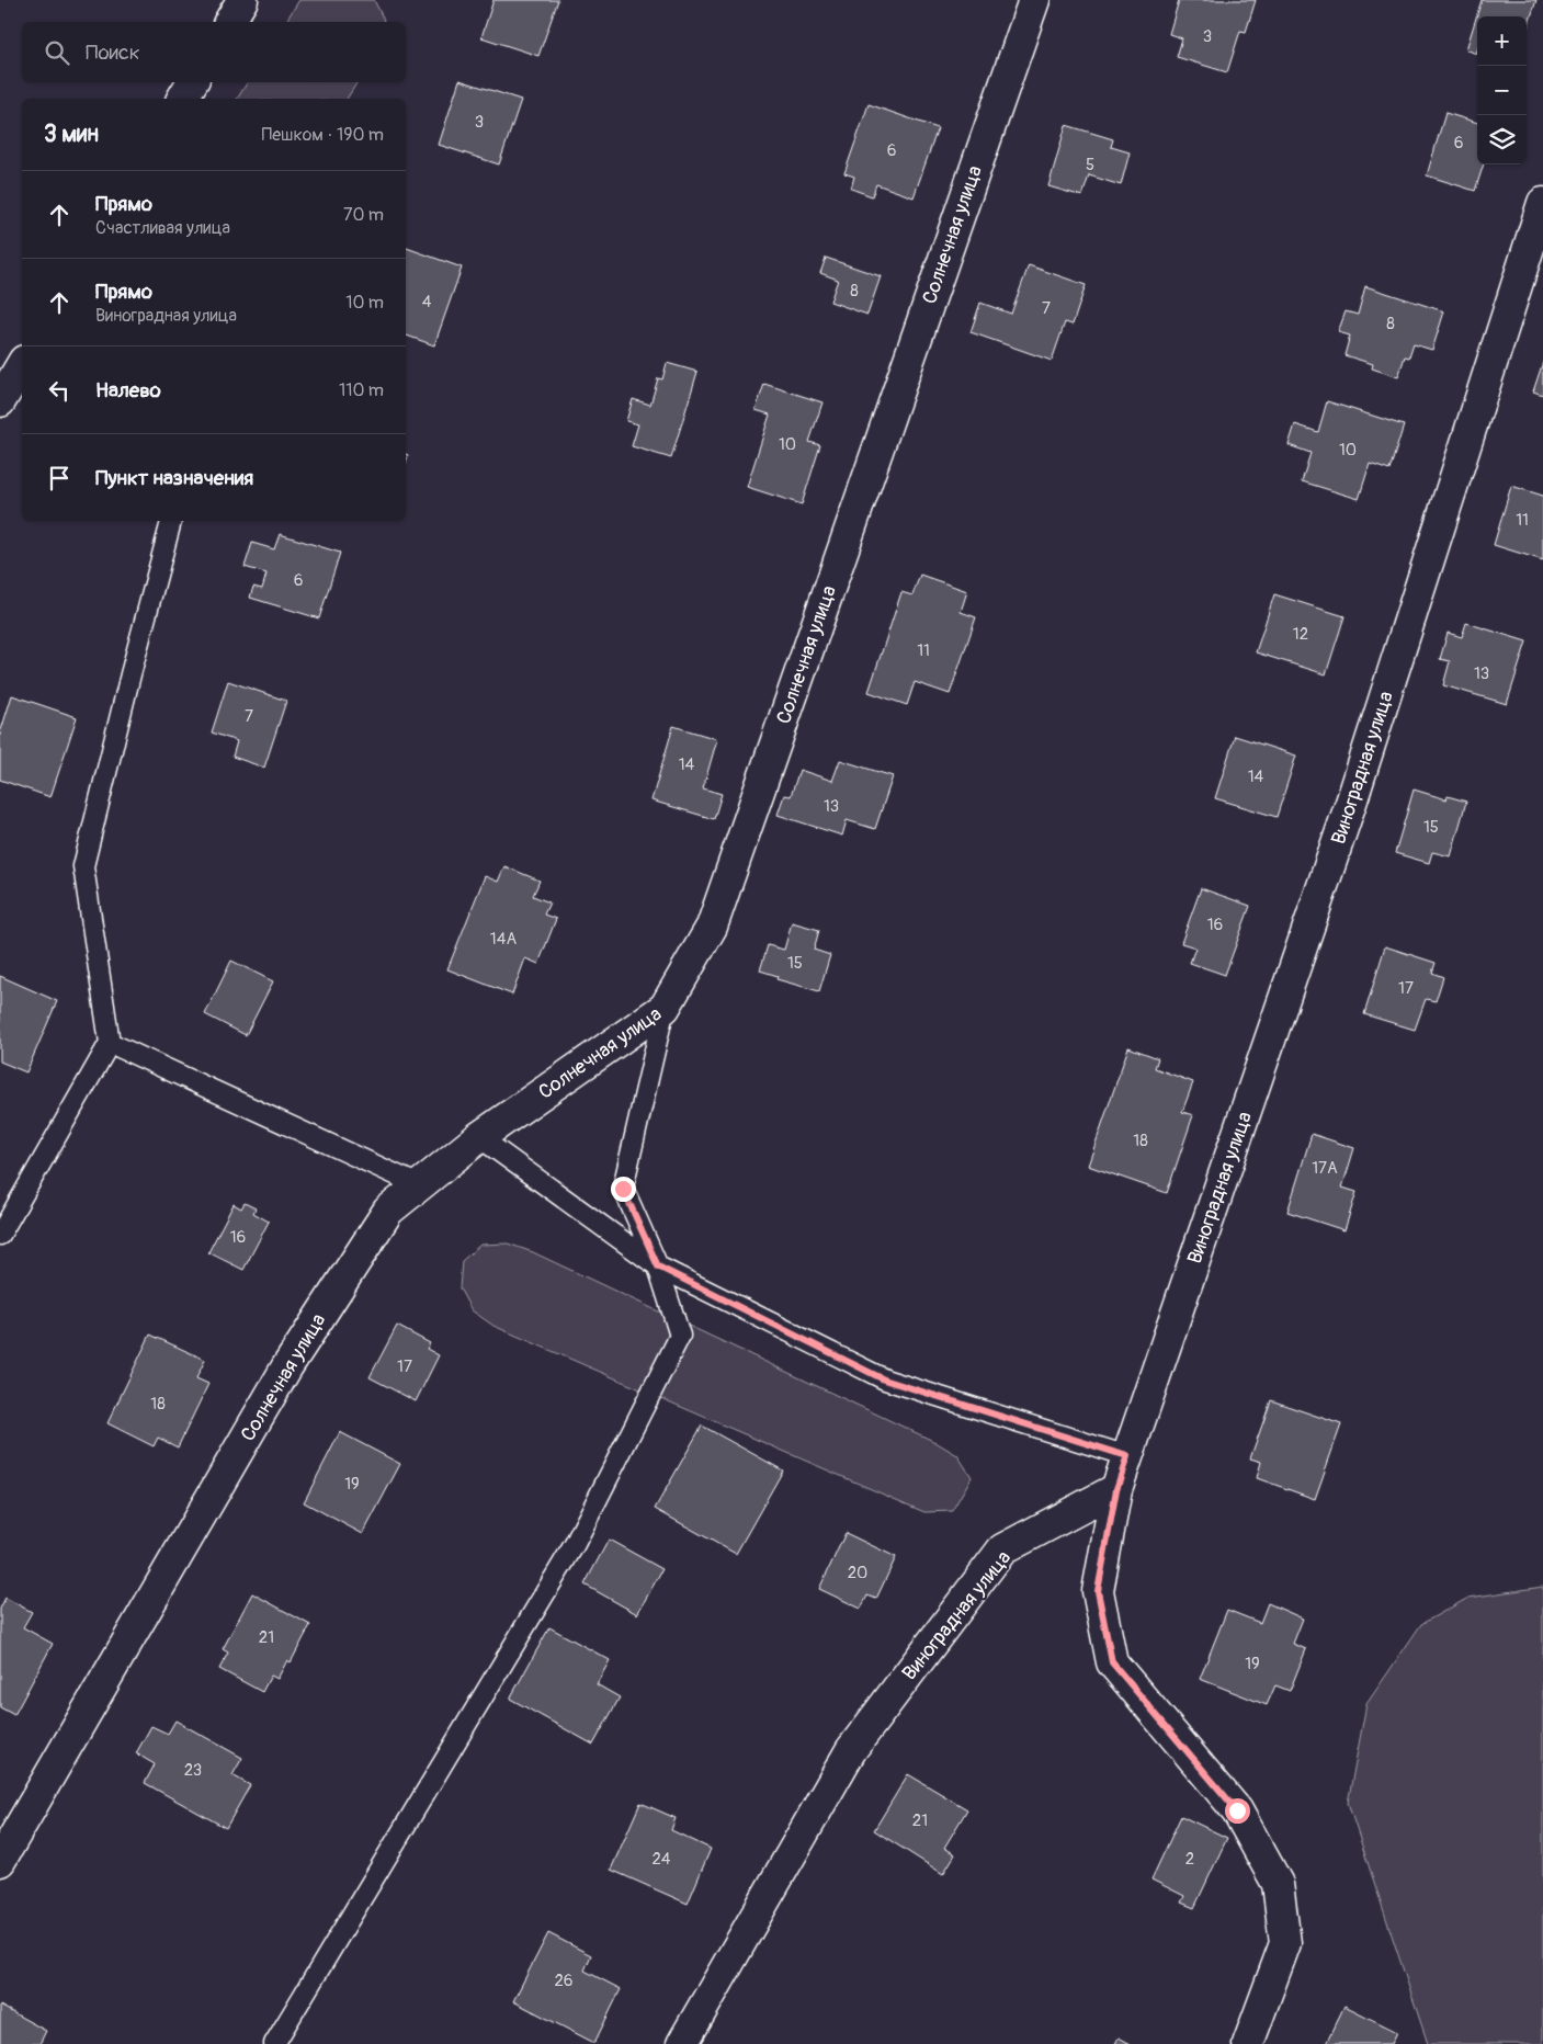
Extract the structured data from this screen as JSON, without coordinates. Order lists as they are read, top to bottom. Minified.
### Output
{"streets":{"street":["Солнечная улица","Виноградная улица"]},"house_numbers":["3","3","6","6","5","8","4","7","8","10","10","11","6","12","11","13","7","14","14","13","15","16","14А","15","17","18","17А","16","17","18","19","20","21","19","23","21","24","2","26"],"page":{"map_buttons":["+","−"],"search":"Поиск","heading":["3 мин","Пешком · 190 m"],"list":[["Прямо","Счастливая улица","70 m"],["Прямо","Виноградная улица","10 m"],["Налево","110 m"],"Пункт назначения"]}}
